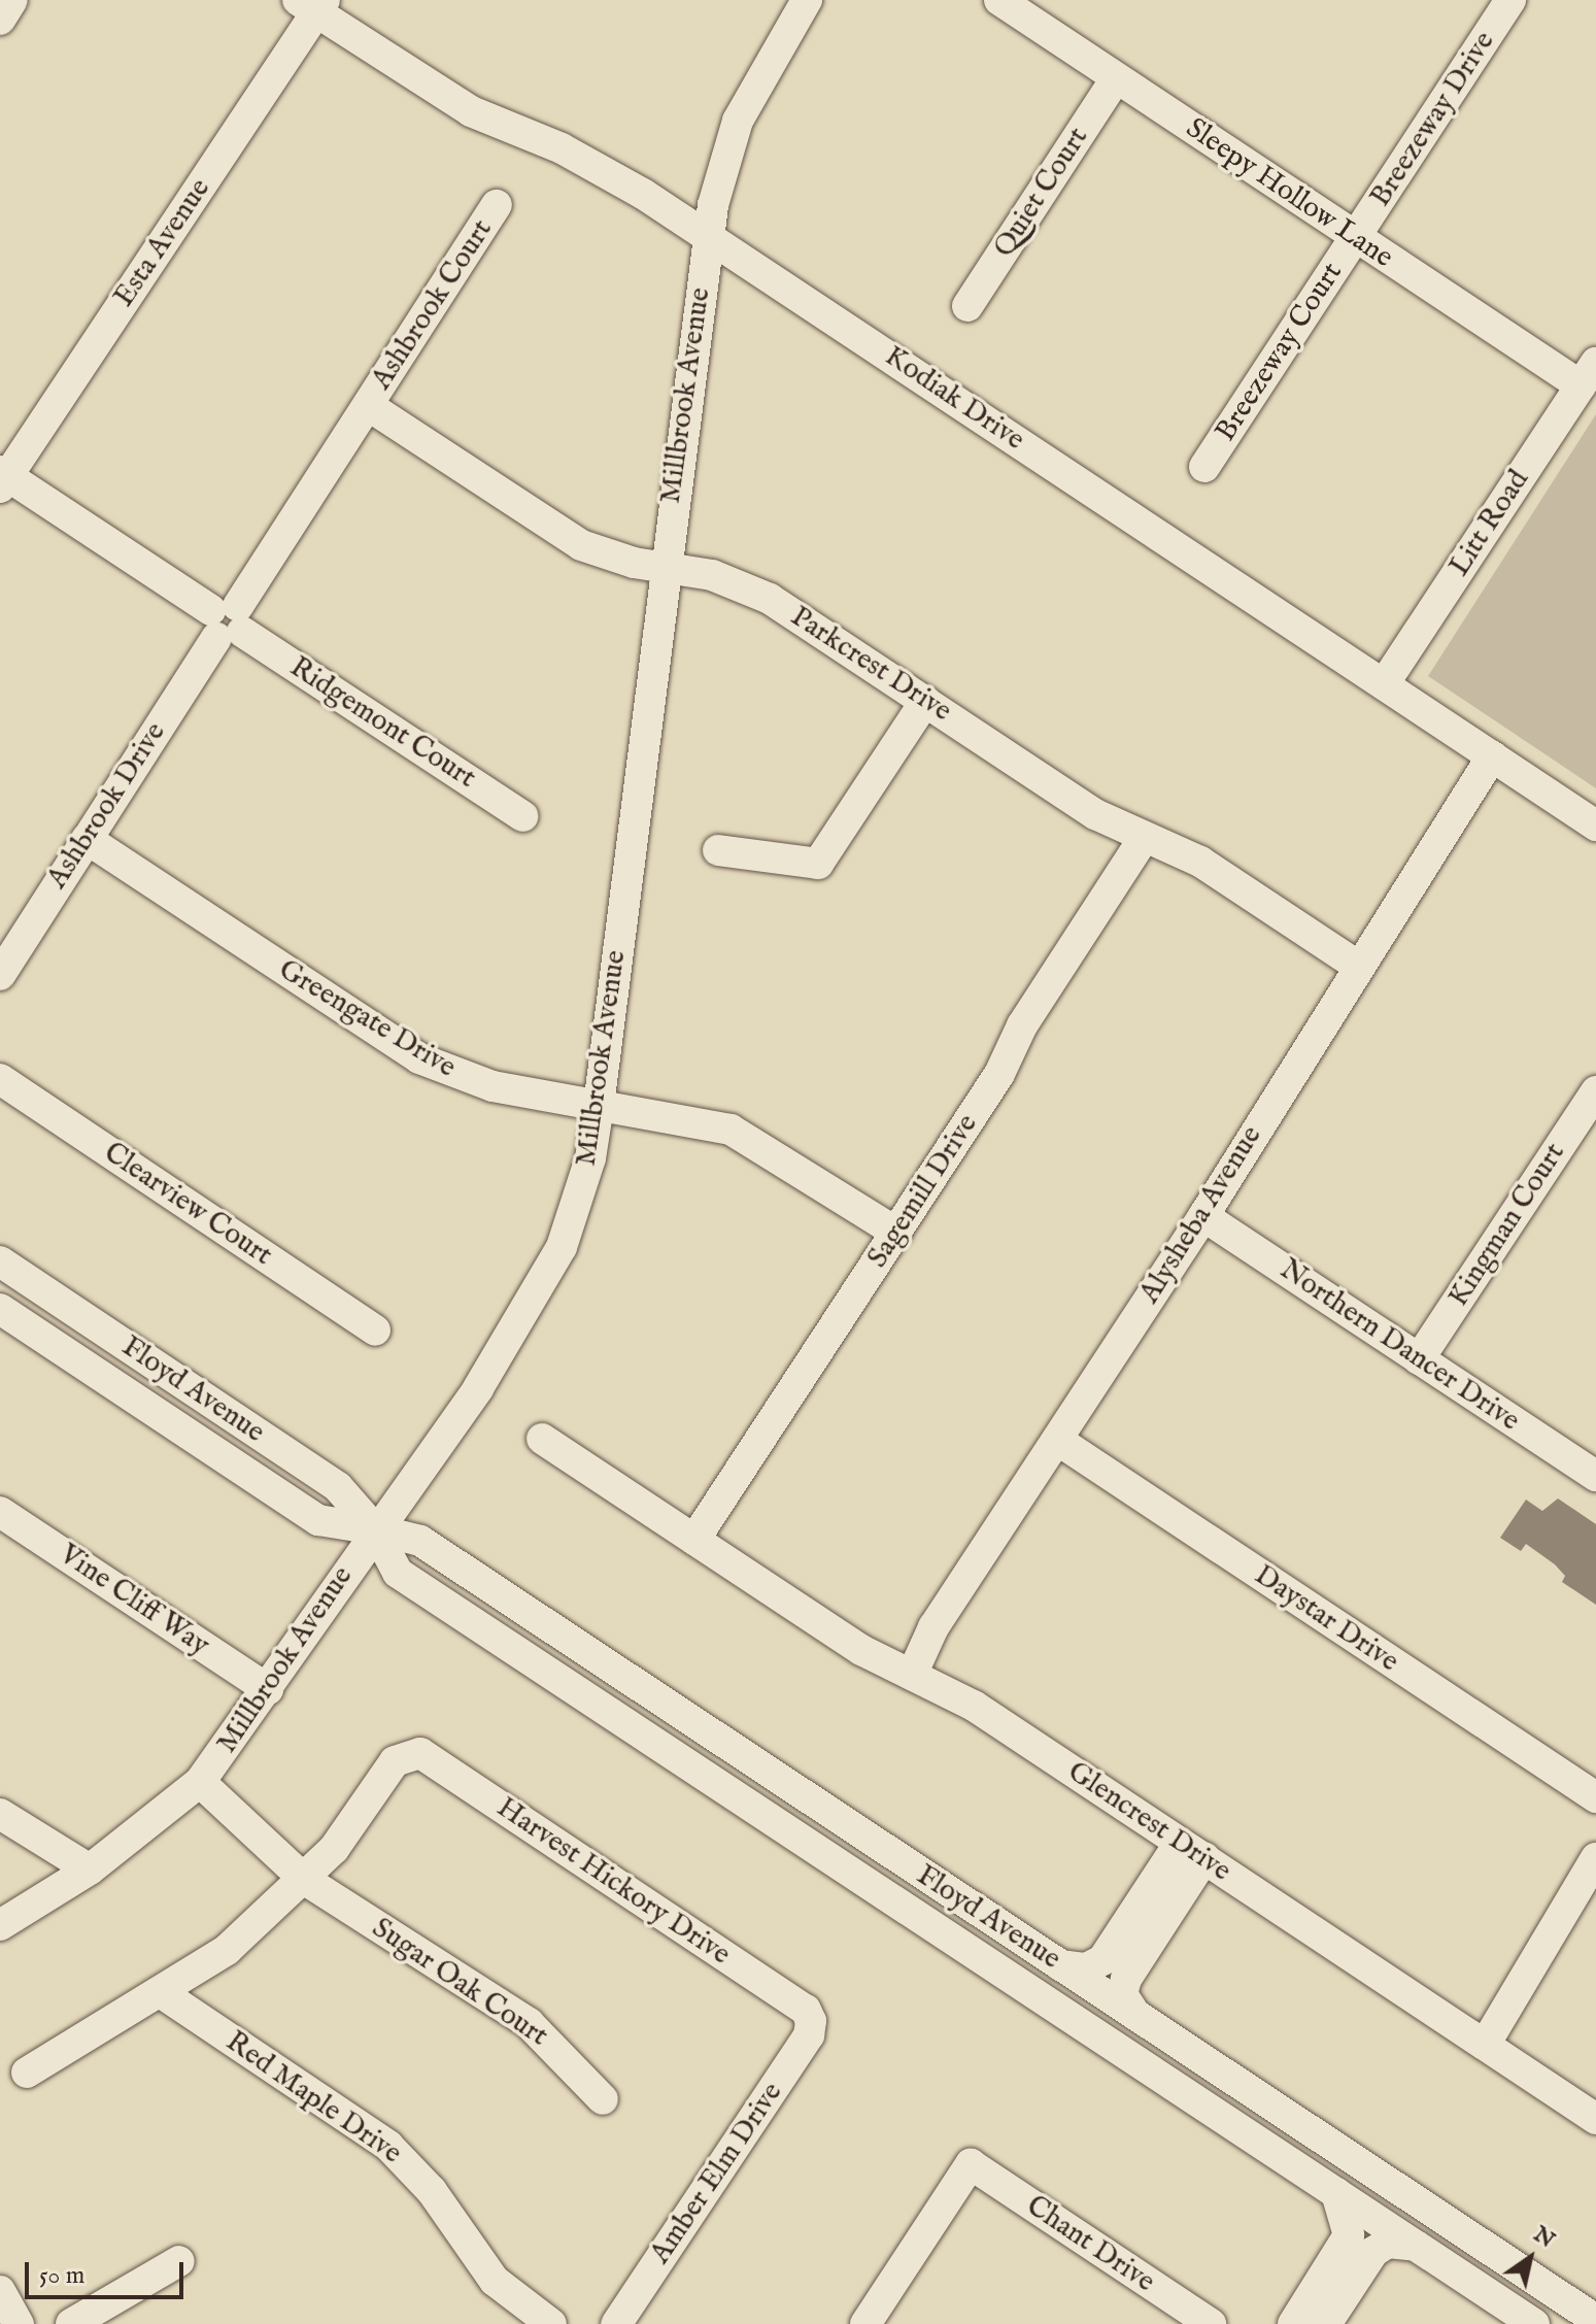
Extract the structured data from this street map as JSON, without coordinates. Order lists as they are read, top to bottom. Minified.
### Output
{"streets":{"street":["Breezeway Drive","Quiet Court","Sleepy Hollow Lane","Esta Avenue","Ashbrook Court","Breezeway Court","Millbrook Avenue","Kodiak Drive","Litt Road","Parkcrest Drive","Ridgemont Court","Ashbrook Drive","Greengate Drive","Sagemill Drive","Clearview Court","Alysheba Avenue","Kingman Court","Northern Dancer Drive","Floyd Avenue","Vine Cliff Way","Daystar Drive","Glencrest Drive","Harvest Hickory Drive","Sugar Oak Court","Red Maple Drive","Amber Elm Drive","Chant Drive"]},"crossings":[["Breezeway Drive","Sleepy Hollow Lane"],["Breezeway Drive","Breezeway Court"],["Quiet Court","Sleepy Hollow Lane"],["Sleepy Hollow Lane","Breezeway Court"],["Sleepy Hollow Lane","Litt Road"],["Esta Avenue","Kodiak Drive"],["Esta Avenue","Ridgemont Court"],["Ashbrook Court","Parkcrest Drive"],["Ashbrook Court","Ashbrook Drive"],["Millbrook Avenue","Kodiak Drive"],["Millbrook Avenue","Parkcrest Drive"],["Millbrook Avenue","Greengate Drive"],["Millbrook Avenue","Floyd Avenue"],["Millbrook Avenue","Vine Cliff Way"],["Millbrook Avenue","Sugar Oak Court"],["Kodiak Drive","Litt Road"],["Kodiak Drive","Alysheba Avenue"],["Parkcrest Drive","Ashbrook Drive"],["Parkcrest Drive","Sagemill Drive"],["Parkcrest Drive","Alysheba Avenue"],["Ridgemont Court","Ashbrook Drive"],["Ashbrook Drive","Greengate Drive"],["Greengate Drive","Sagemill Drive"],["Sagemill Drive","Glencrest Drive"],["Alysheba Avenue","Northern Dancer Drive"],["Alysheba Avenue","Daystar Drive"],["Alysheba Avenue","Glencrest Drive"],["Kingman Court","Northern Dancer Drive"],["Harvest Hickory Drive","Sugar Oak Court"],["Harvest Hickory Drive","Amber Elm Drive"]],"scale_bar":"50 m","north":"top right"}
